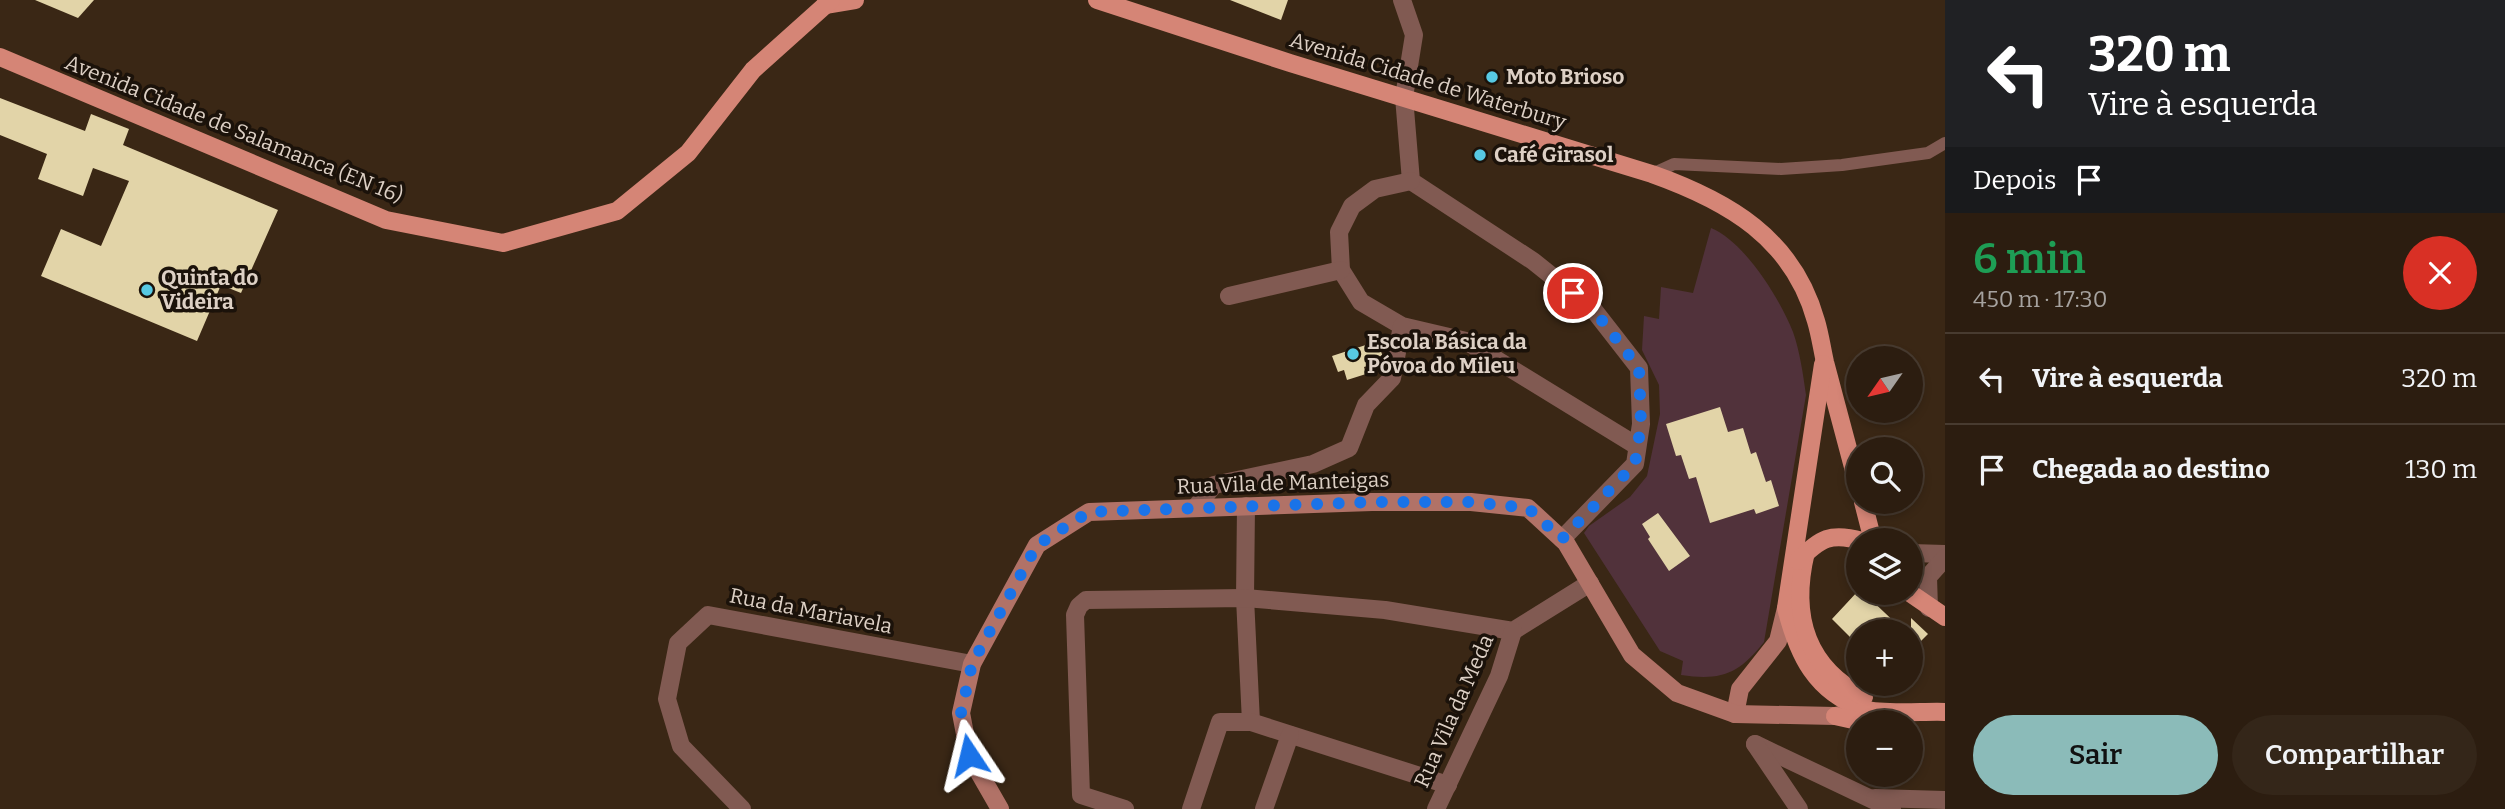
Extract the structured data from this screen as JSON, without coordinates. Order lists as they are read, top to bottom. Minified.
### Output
{"streets":{"main road":["Avenida Cidade de Waterbury","Avenida Cidade de Salamanca (EN 16)","Rua Vila de Manteigas"],"street":["Rua da Mariavela","Rua Vila da Meda"]},"crossings":[["Rua Vila de Manteigas","Rua da Mariavela"]],"places":["Moto Brioso","Café Girasol","Quinta do Videira","Escola Básica da Póvoa do Mileu"],"north":"bottom left","page":{"turn":["320 m","Vire à esquerda"],"then":"Depois","heading":["6 min","450 m · 17:30"],"list":[{"name":"Vire à esquerda","value":"320 m"},{"name":"Chegada ao destino","value":"130 m"}],"map_buttons":["+","−"],"buttons":["Sair","Compartilhar"]}}
